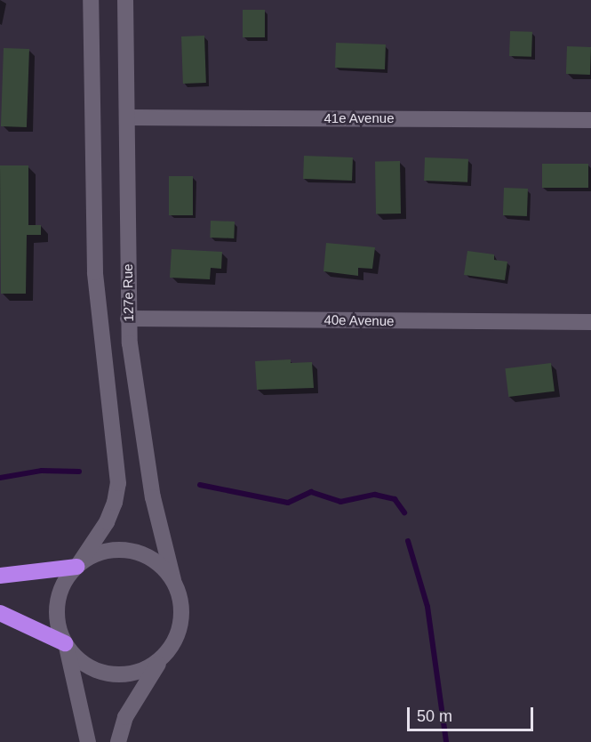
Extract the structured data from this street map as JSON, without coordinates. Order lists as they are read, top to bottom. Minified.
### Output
{"streets":{"main road":["41e Avenue","127e Rue","40e Avenue"]},"crossings":[["41e Avenue","127e Rue"],["127e Rue","40e Avenue"]],"scale_bar":"50 m"}
